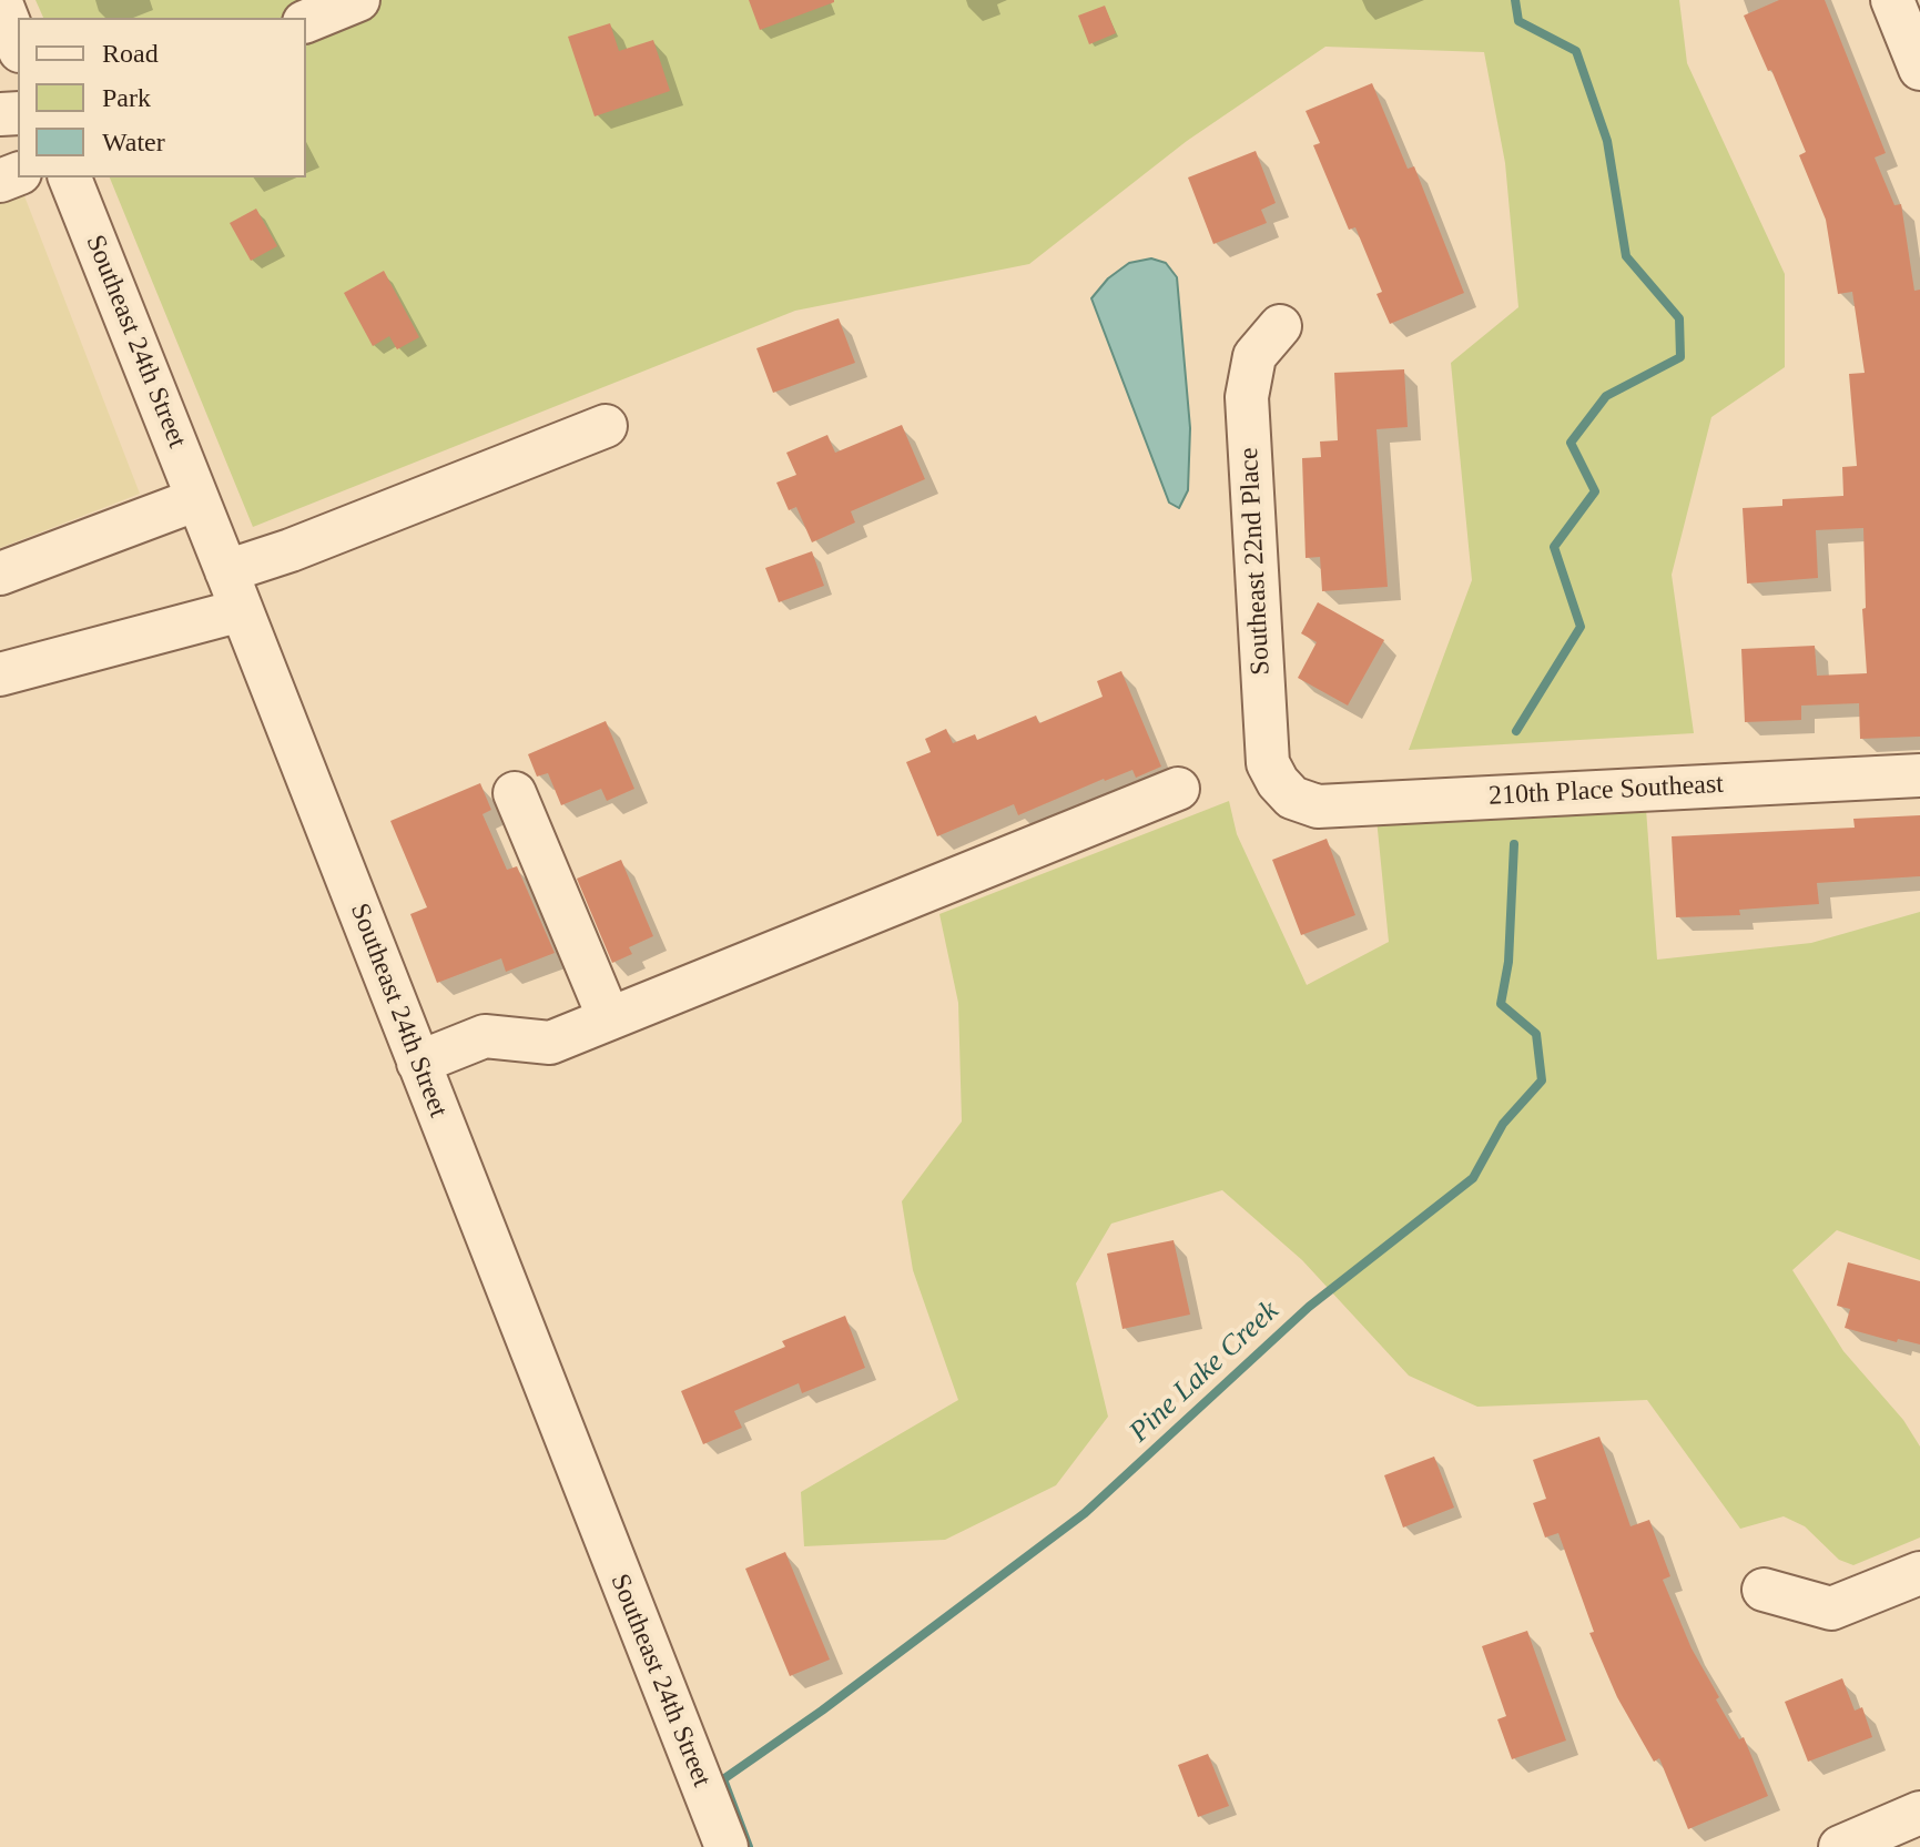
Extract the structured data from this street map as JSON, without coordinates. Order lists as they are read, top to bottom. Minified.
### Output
{"streets":{"street":["Southeast 24th Street","Southeast 22nd Place","210th Place Southeast"]},"crossings":[["Southeast 22nd Place","210th Place Southeast"]],"water":["Pine Lake Creek"],"legend":["Road","Park","Water"]}
